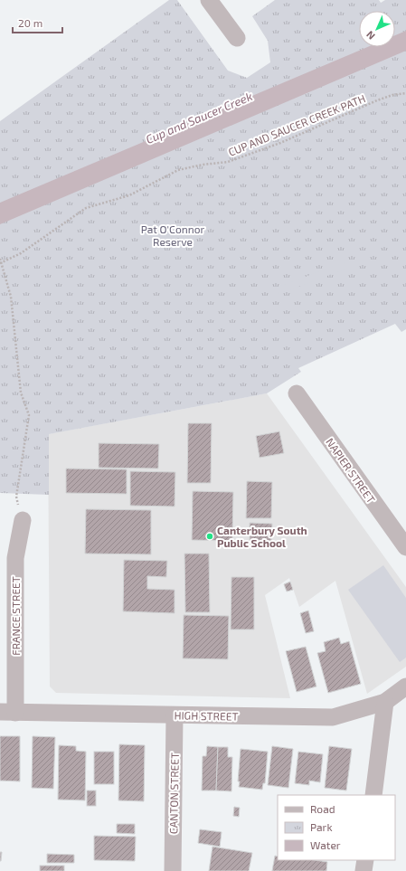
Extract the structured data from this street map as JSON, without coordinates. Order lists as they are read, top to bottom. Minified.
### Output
{"streets":{"street":["NAPIER STREET","FRANCE STREET","HIGH STREET","CANTON STREET"],"path":["CUP AND SAUCER CREEK PATH"]},"crossings":[["FRANCE STREET","HIGH STREET"],["HIGH STREET","CANTON STREET"]],"water":["Cup and Saucer Creek"],"parks":["Pat O'Connor Reserve"],"places":["Canterbury South Public School"],"legend":["Road","Park","Water"],"scale_bar":"20 m","north":"bottom left"}
